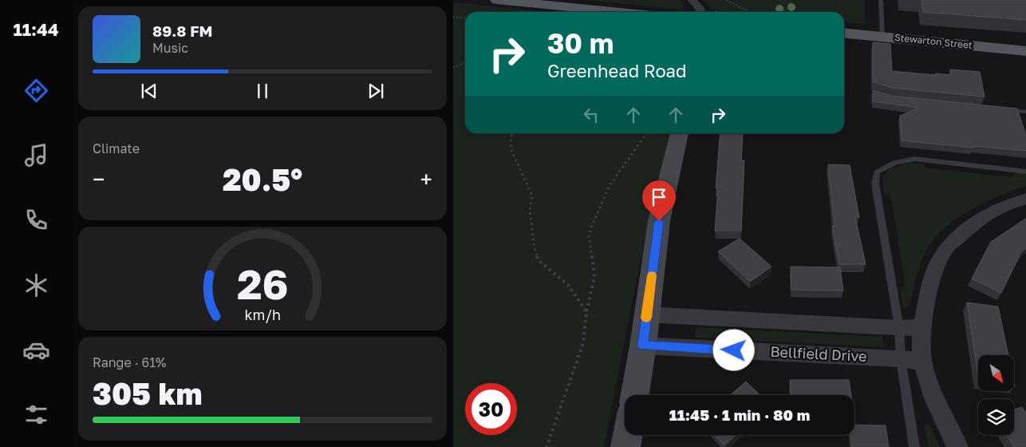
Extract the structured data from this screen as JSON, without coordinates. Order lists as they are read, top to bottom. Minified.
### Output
{"streets":{"main road":["Stewarton Street"],"street":["Bellfield Drive"]},"north":"bottom right","page":{"tabs":"11:44","turn":["30 m","Greenhead Road"],"song":["89.8 FM","Music"],"tile":["Climate",["Range · 61%","305 km"]],"heat":["−","20.5°","+"],"limit":"30","trip":"11:45 · 1 min · 80 m","gauge":["26","km/h"]}}
